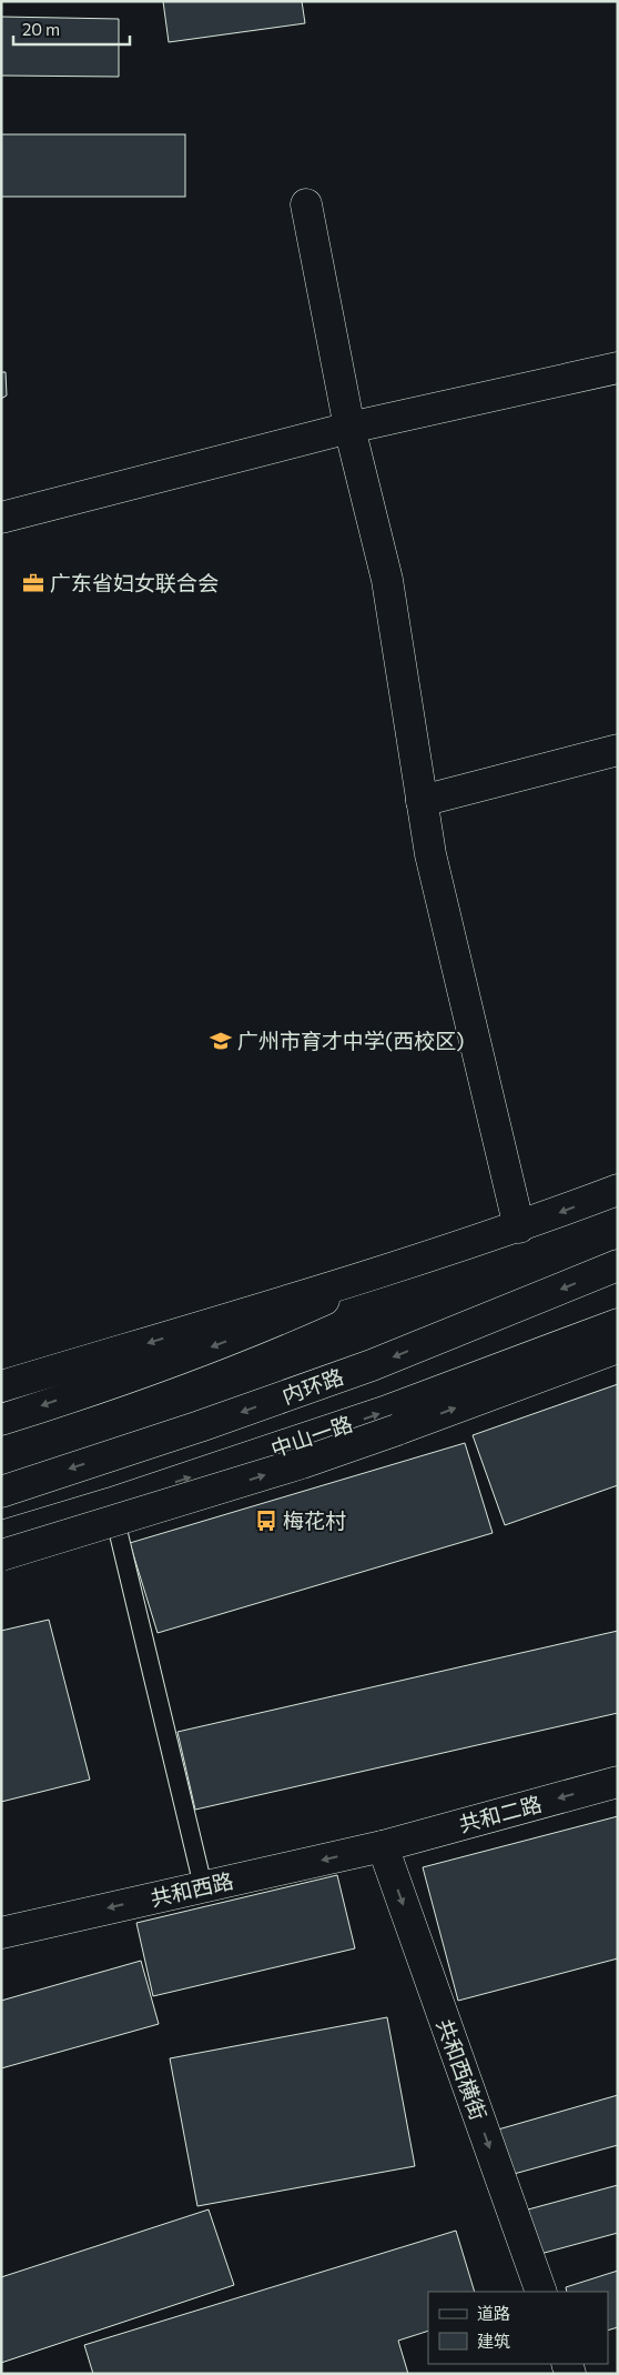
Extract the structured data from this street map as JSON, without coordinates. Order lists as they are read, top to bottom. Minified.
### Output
{"streets":{"main road":["内环路","中山一路","共和二路","共和西路","共和西横街"]},"crossings":[["共和二路","共和西路"],["共和二路","共和西横街"],["共和西路","共和西横街"]],"one_way":["共和二路","共和西路","共和西横街"],"places":{"office":["广东省妇女联合会"],"school or university":["广州市育才中学(西校区)"],"bus stop":["梅花村"]},"legend":["道路","建筑"],"scale_bar":"20 m"}
